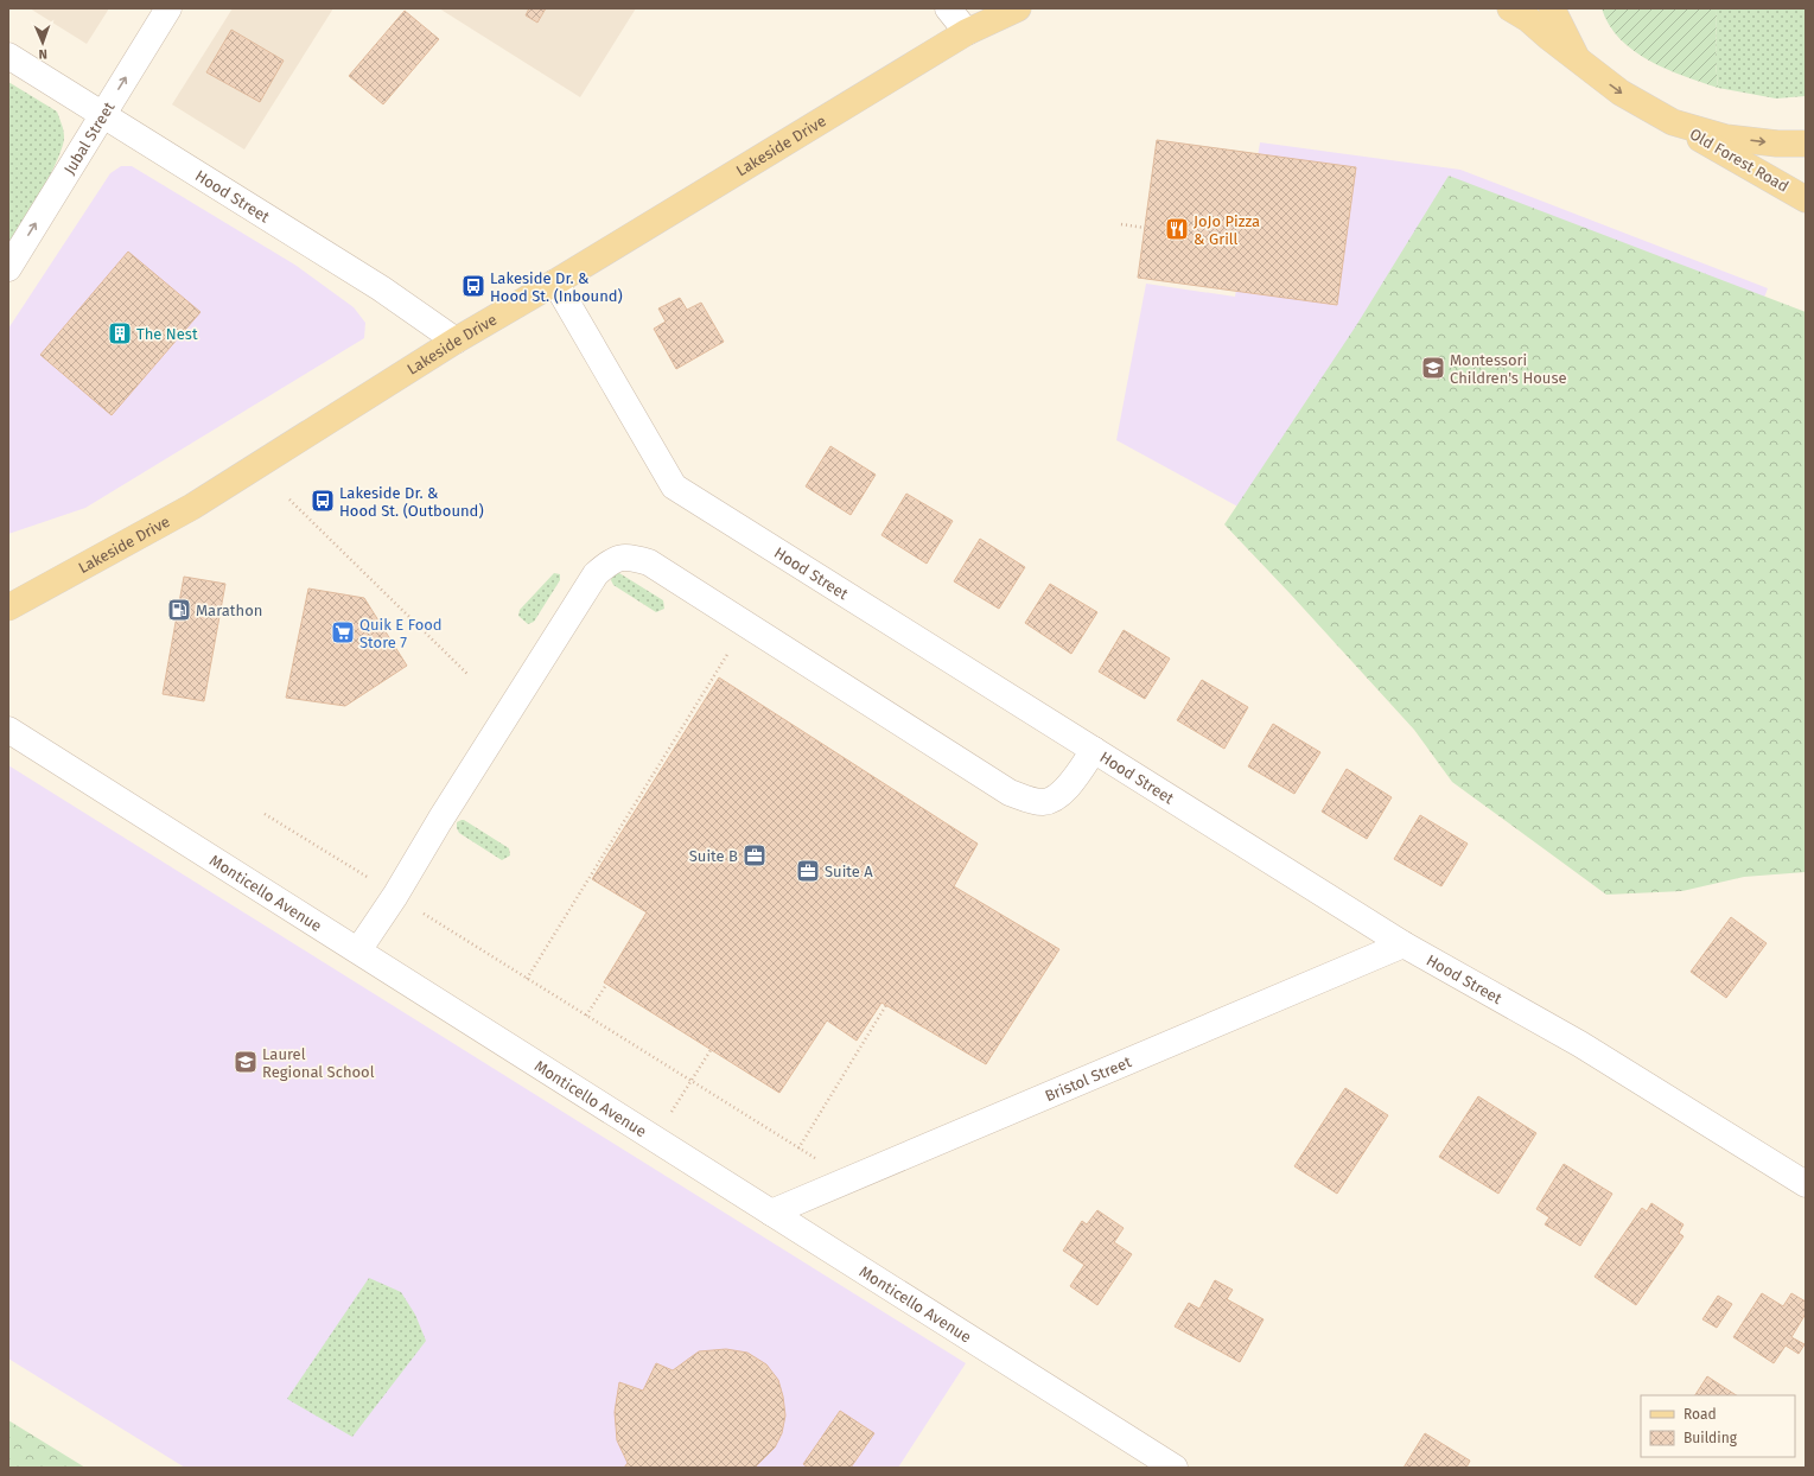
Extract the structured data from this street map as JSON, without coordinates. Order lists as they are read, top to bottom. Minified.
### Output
{"streets":{"main road":["Lakeside Drive","Old Forest Road"],"street":["Jubal Street","Hood Street","Monticello Avenue","Bristol Street"]},"crossings":[["Jubal Street","Hood Street"],["Lakeside Drive","Hood Street"],["Hood Street","Bristol Street"],["Monticello Avenue","Bristol Street"]],"one_way":["Jubal Street"],"places":{"restaurant":["JoJo Pizza & Grill"],"bus stop":["Lakeside Dr. & Hood St. (Inbound)","Lakeside Dr. & Hood St. (Outbound)"],"building":["The Nest"],"school or university":["Montessori Children's House","Laurel Regional School"],"fuel station":["Marathon"],"supermarket":["Quik E Food Store 7"],"office":["Suite B","Suite A"]},"legend":["Road","Building"],"north":"bottom"}
